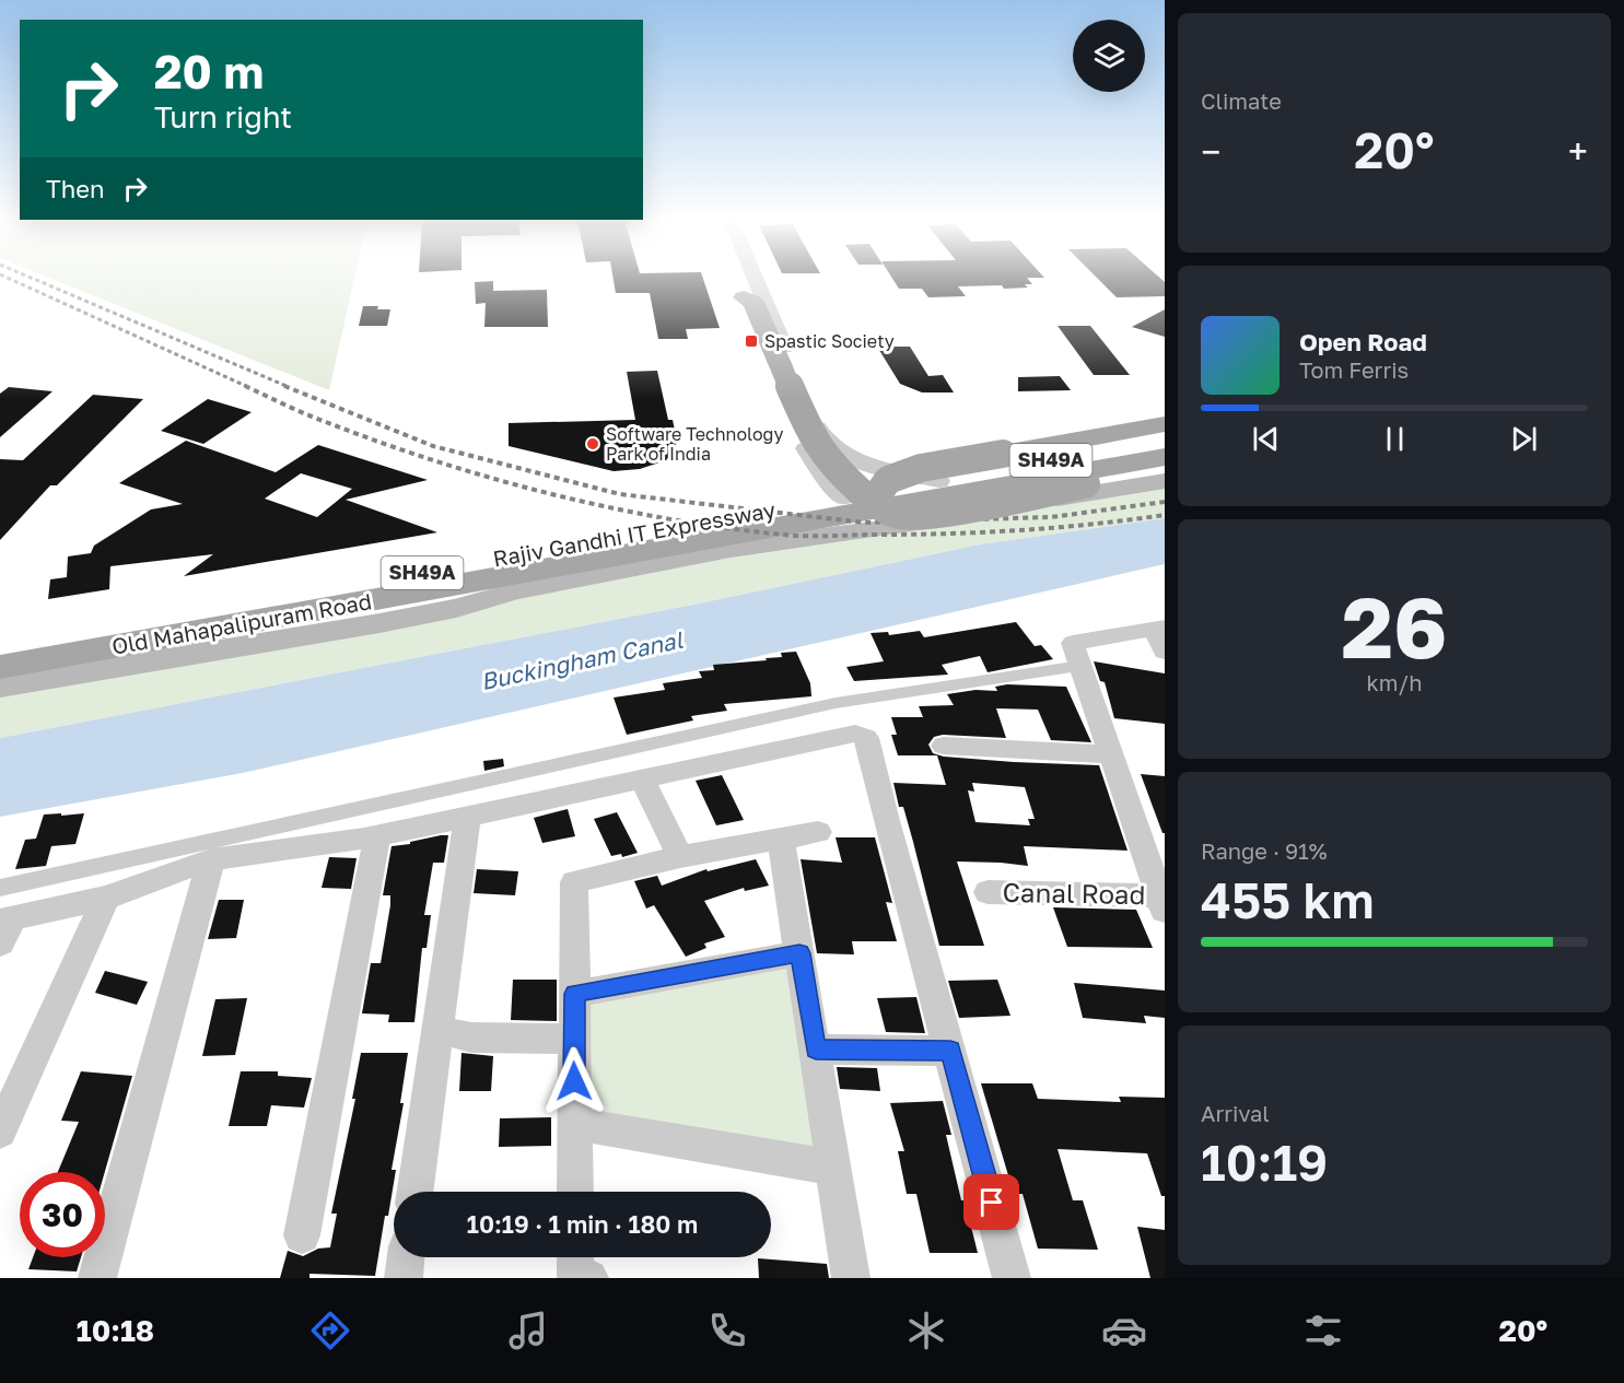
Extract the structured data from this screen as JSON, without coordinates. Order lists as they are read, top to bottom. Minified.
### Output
{"streets":{"main road":["SH49A","Rajiv Gandhi IT Expressway","Old Mahapalipuram Road"],"street":["Canal Road"]},"crossings":[["SH49A","Rajiv Gandhi IT Expressway"],["SH49A","Old Mahapalipuram Road"],["Rajiv Gandhi IT Expressway","Old Mahapalipuram Road"]],"water":["Buckingham Canal"],"places":{"transit":["Spastic Society"],"other":["Software Technology Park of India"]},"page":{"tile":["Climate",["26","km/h"],["Range · 91%","455 km"],["Arrival","10:19"]],"turn":["20 m","Turn right"],"heat":["−","20°","+"],"then":"Then","song":["Open Road","Tom Ferris"],"limit":"30","trip":"10:19 · 1 min · 180 m","tabs":["10:18","20°"]}}
